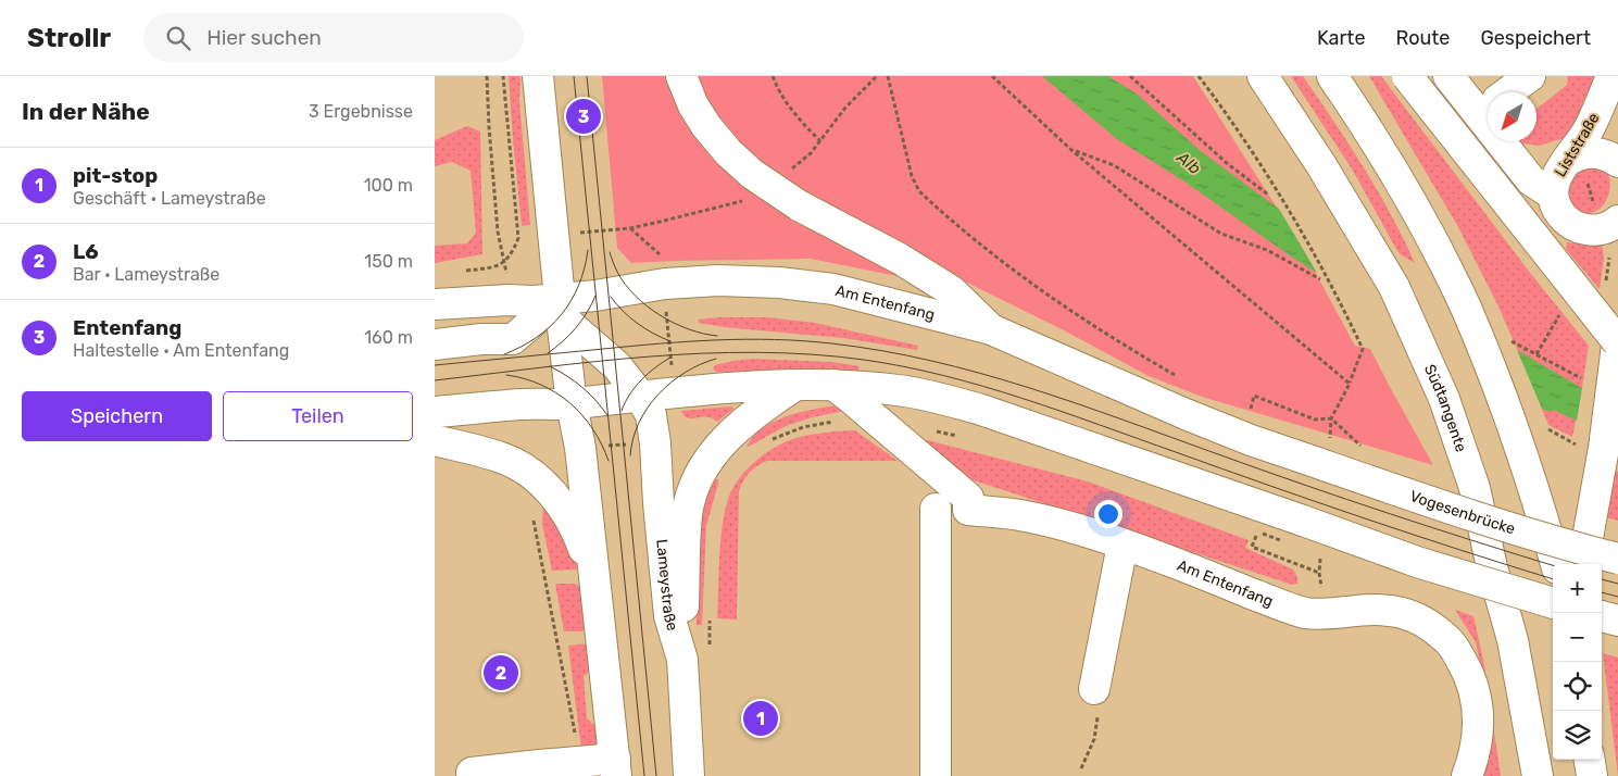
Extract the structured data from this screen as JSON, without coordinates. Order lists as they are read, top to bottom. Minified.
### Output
{"streets":{"main road":["Liststraße","Am Entenfang","Südtangente","Vogesenbrücke","Lameystraße"]},"crossings":[["Am Entenfang","Vogesenbrücke"],["Am Entenfang","Lameystraße"]],"water":["Alb"],"north":"bottom left","page":{"header":"Strollr","search":"Hier suchen","nav":["Karte","Route","Gespeichert"],"heading":["In der Nähe","3 Ergebnisse"],"pins":["3","2","1"],"list":[{"mark":"1","name":"pit-stop","note":"Geschäft · Lameystraße","value":"100 m"},{"mark":"2","name":"L6","note":"Bar · Lameystraße","value":"150 m"},{"mark":"3","name":"Entenfang","note":"Haltestelle · Am Entenfang","value":"160 m"}],"buttons":["Speichern","Teilen"],"map_buttons":["+","−"]}}
